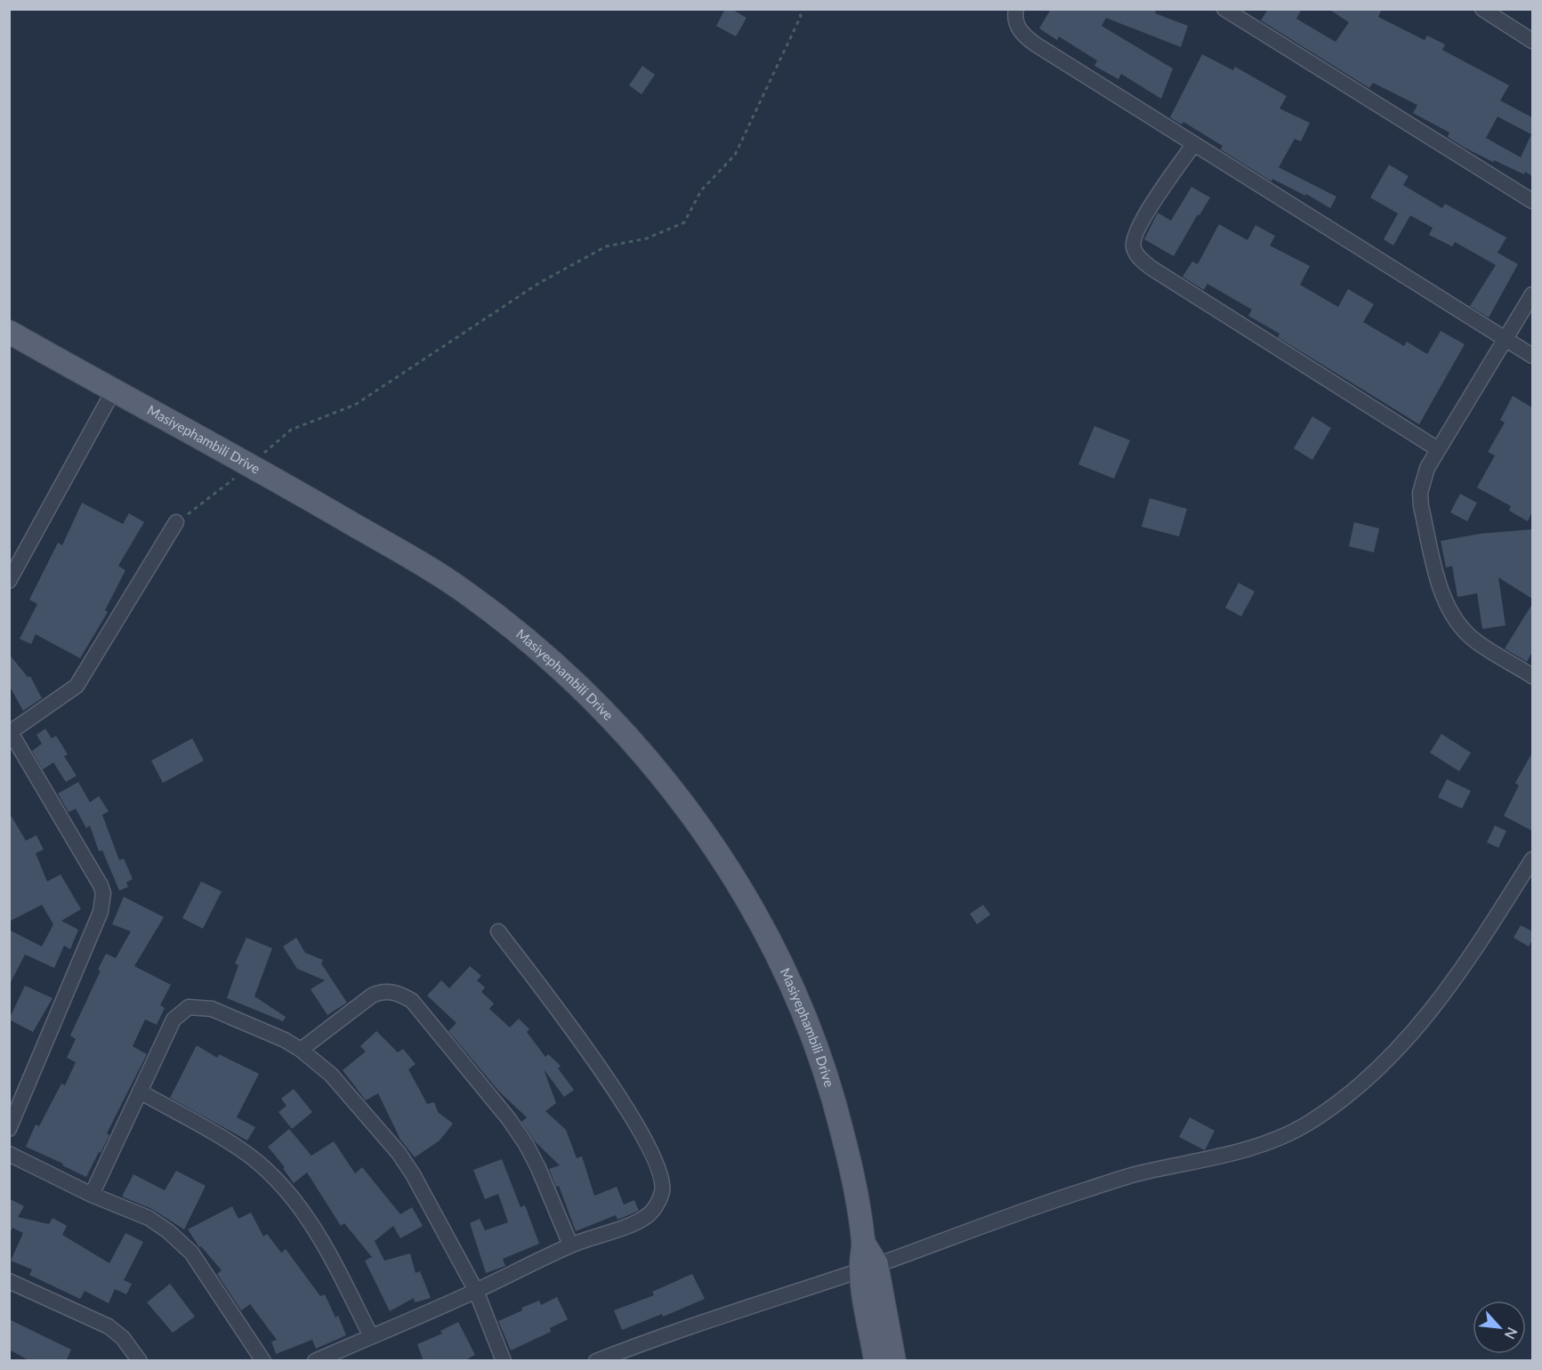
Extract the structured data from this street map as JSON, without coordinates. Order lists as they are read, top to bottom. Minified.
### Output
{"streets":{"main road":["Masiyephambili Drive"]},"north":"bottom right"}
